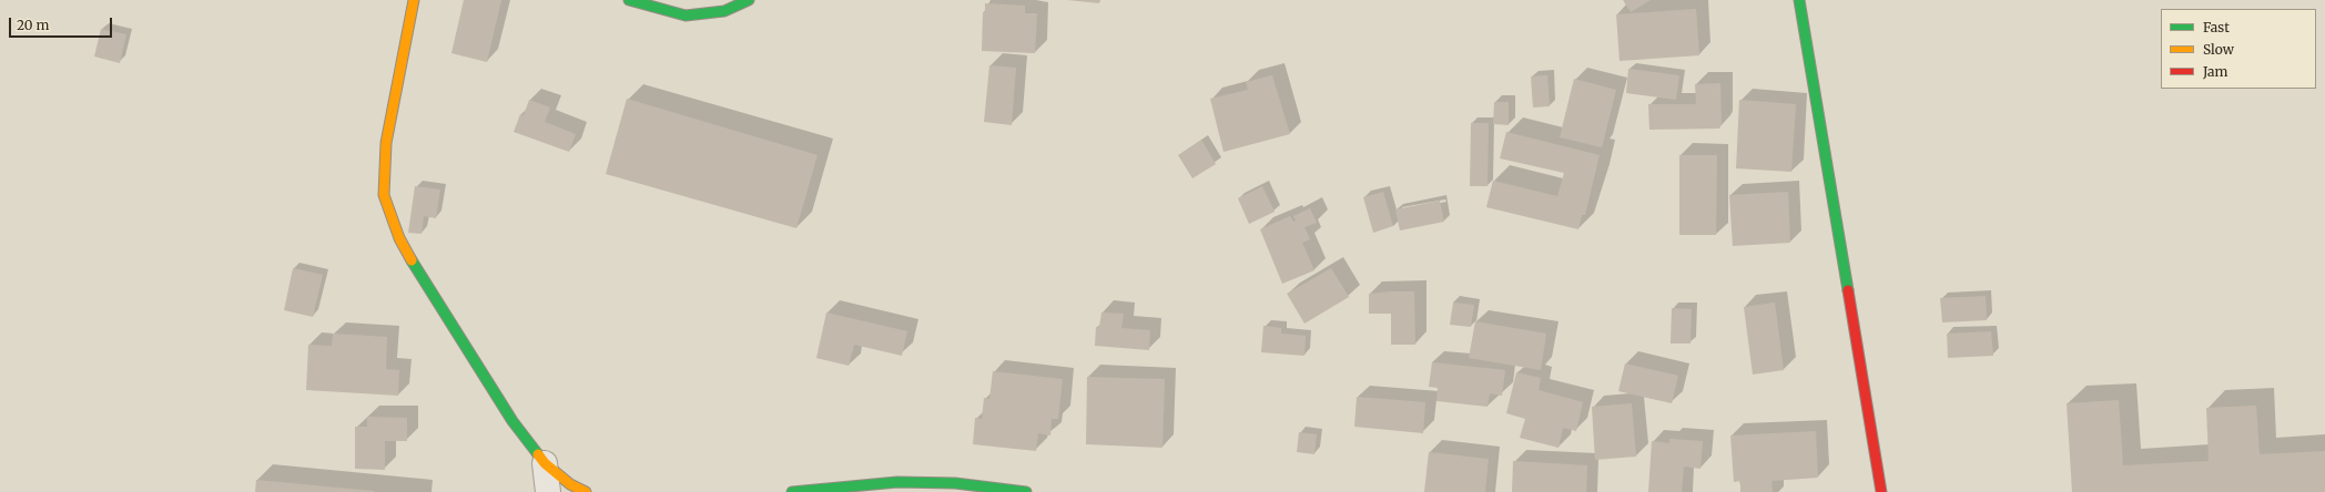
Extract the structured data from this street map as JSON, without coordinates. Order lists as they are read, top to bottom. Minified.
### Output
{"legend":["Fast","Slow","Jam"],"scale_bar":"20 m"}
